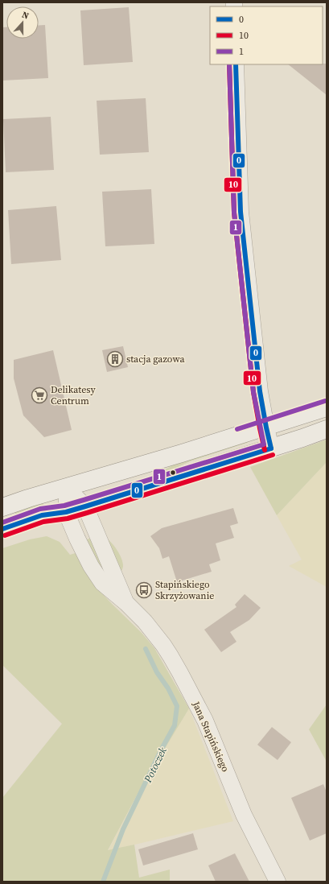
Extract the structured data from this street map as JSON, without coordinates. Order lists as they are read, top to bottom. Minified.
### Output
{"streets":{"street":["Jana Stapińskiego"]},"water":["Potoczek"],"places":{"building":["stacja gazowa"],"supermarket":["Delikatesy Centrum"],"bus stop":["Stapińskiego Skrzyżowanie"]},"lines":["transit line 0","transit line 10","transit line 1"],"legend":["0","10","1"],"north":"top"}
